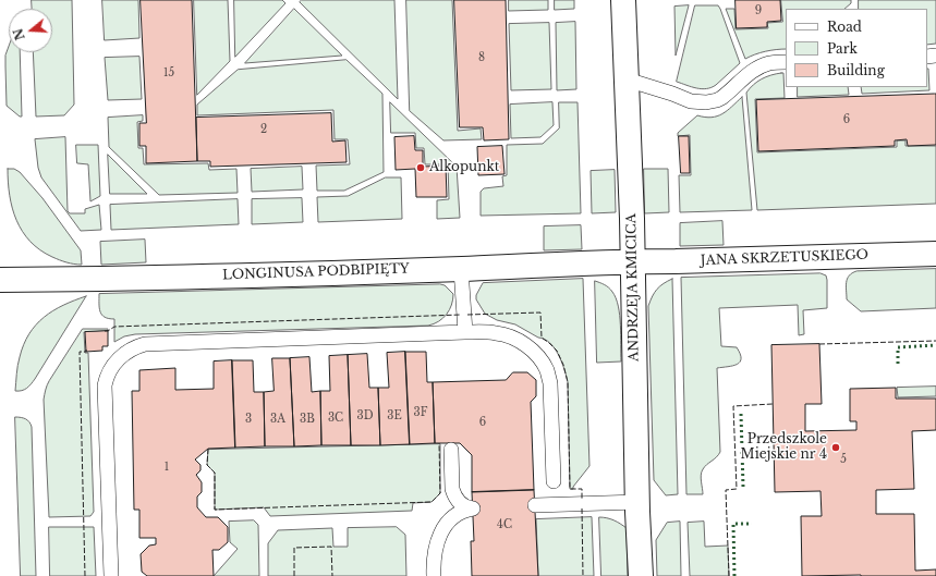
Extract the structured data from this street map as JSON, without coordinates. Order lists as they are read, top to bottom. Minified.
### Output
{"streets":{"street":["JANA SKRZETUSKIEGO","LONGINUSA PODBIPIĘTY","ANDRZEJA KMICICA"]},"crossings":[["JANA SKRZETUSKIEGO","LONGINUSA PODBIPIĘTY"],["JANA SKRZETUSKIEGO","ANDRZEJA KMICICA"],["LONGINUSA PODBIPIĘTY","ANDRZEJA KMICICA"]],"places":["Alkopunkt","Przedszkole Miejskie nr 4"],"house_numbers":["9","8","15","6","2","3F","3D","3E","3C","3","3A","3B","6","5","1","4C"],"legend":["Road","Park","Building"],"north":"left"}
